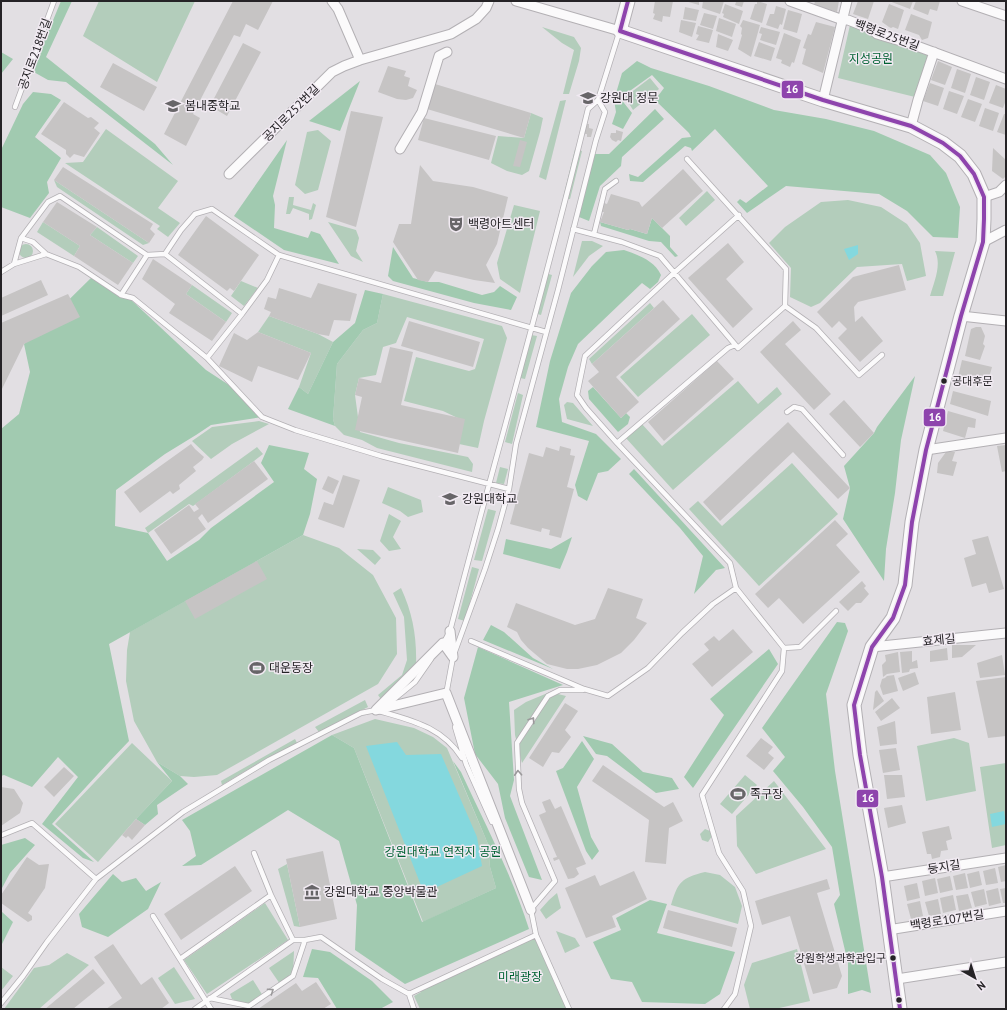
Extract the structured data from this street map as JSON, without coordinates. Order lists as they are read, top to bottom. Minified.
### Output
{"streets":{"street":["백령로25번길","공지로252번길","효제길","둥지길","백령로107번길"],"lane":["공지로218번길"]},"parks":["지성공원","강원대학교 연적지 공원","미래광장"],"places":{"school or university":["강원대 정문","봄내중학교","강원대학교"],"theatre":["백령아트센터"],"other":["공대후문","강원학생과학관입구"],"sports":["대운동장","족구장"],"museum":["강원대학교 중앙박물관"]},"lines":["transit line 16"],"north":"bottom right"}
